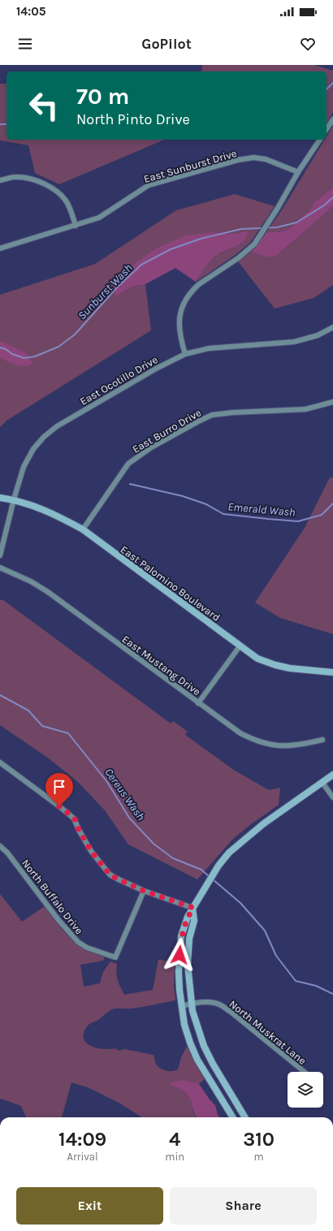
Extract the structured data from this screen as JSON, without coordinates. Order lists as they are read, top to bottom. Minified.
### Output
{"streets":{"main road":["East Palomino Boulevard"],"street":["East Sunburst Drive","East Ocotillo Drive","East Burro Drive","East Mustang Drive","North Buffalo Drive","North Muskrat Lane"]},"crossings":[["East Ocotillo Drive","East Palomino Boulevard"],["East Burro Drive","East Palomino Boulevard"]],"water":["Sunburst Wash","Emerald Wash","Cereus Wash"],"page":{"status":"14:05","header":"GoPilot","turn":["70 m","North Pinto Drive"],"eta":["14:09","Arrival","4","min","310","m"],"buttons":["Exit","Share"]}}
